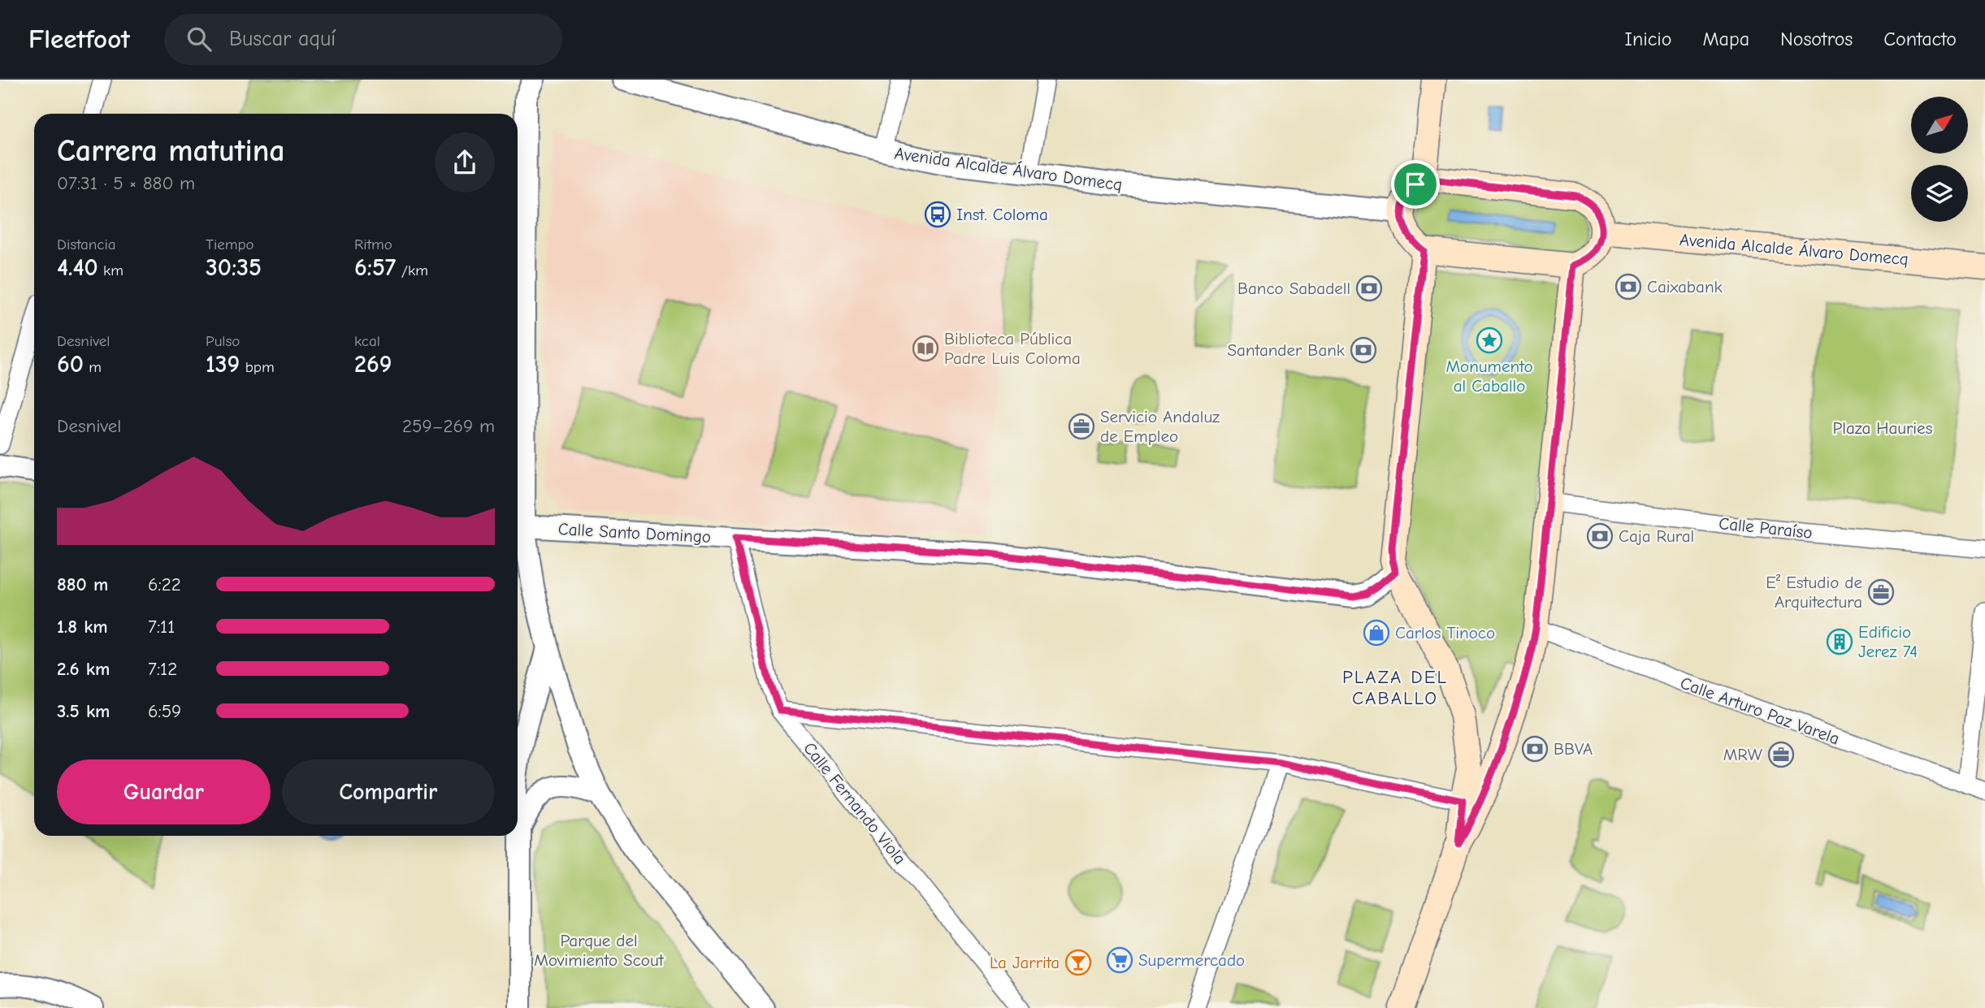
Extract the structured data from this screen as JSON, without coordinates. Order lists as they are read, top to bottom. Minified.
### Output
{"streets":{"main road":["Avenida Alcalde Álvaro Domecq"],"street":["Calle Paraíso","Calle Santo Domingo","Calle Arturo Paz Varela","Calle Fernando Viola"]},"crossings":[["Calle Santo Domingo","Calle Fernando Viola"]],"districts":["PLAZA DEL CABALLO"],"parks":["Plaza Hauries","Parque del Movimiento Scout"],"places":{"bus stop":["Inst. Coloma"],"bank":["Caixabank","Banco Sabadell","Santander Bank","Caja Rural","BBVA"],"place":["Monumento al Caballo"],"library":["Biblioteca Pública Padre Luis Coloma"],"office":["Servicio Andaluz de Empleo","E² Estudio de Arquitectura","MRW"],"shop":["Carlos Tinoco"],"building":["Edificio Jerez 74"],"supermarket":["Supermercado"],"bar":["La Jarrita"]},"north":"top right","page":{"header":"Fleetfoot","search":"Buscar aquí","nav":["Inicio","Mapa","Nosotros","Contacto"],"heading":["Carrera matutina","07:31 · 5 × 880 m"],"stats":[["Distancia","4.40 km"],["Tiempo","30:35"],["Ritmo","6:57 /km"],["Desnivel","60 m"],["Pulso","139 bpm"],["kcal","269"]],"chart":["Desnivel","259–269 m"],"list":[{"name":"880 m","note":"6:22"},{"name":"1.8 km","note":"7:11"},{"name":"2.6 km","note":"7:12"},{"name":"3.5 km","note":"6:59"}],"buttons":["Guardar","Compartir"]}}
